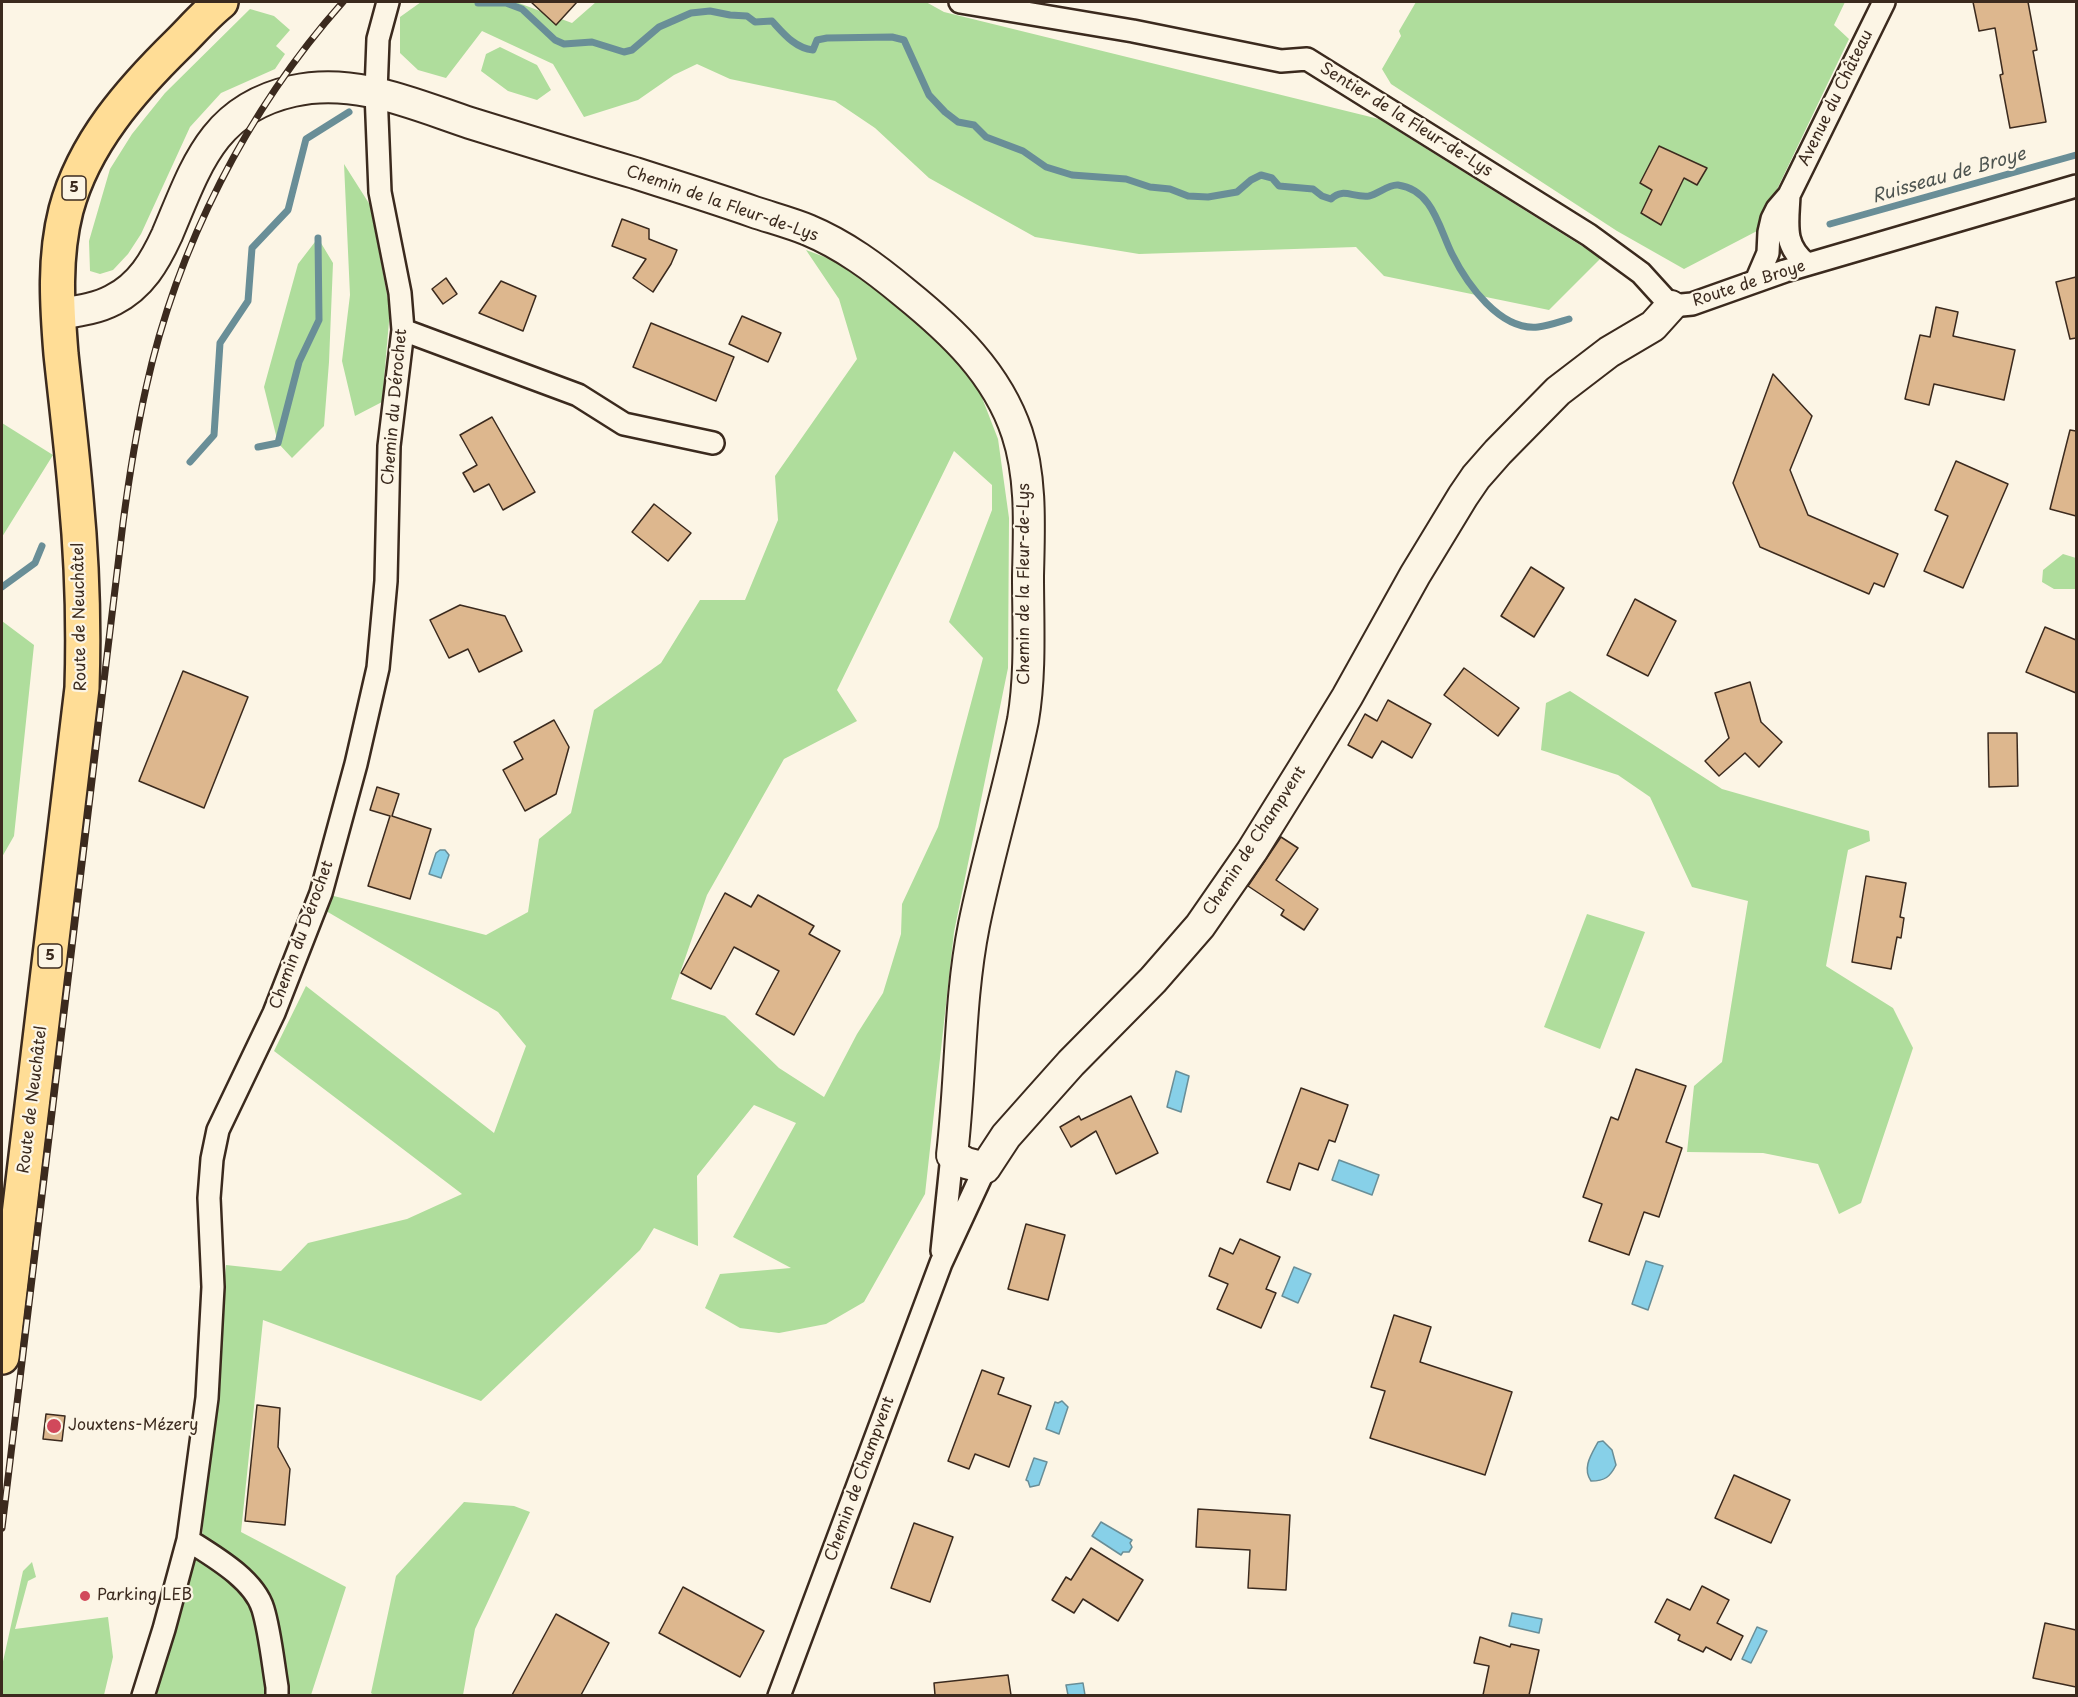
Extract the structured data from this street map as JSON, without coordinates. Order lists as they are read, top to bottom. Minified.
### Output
{"streets":{"main road":["5","Route de Neuchâtel"],"street":["Avenue du Château","Sentier de la Fleur-de-Lys","Chemin de la Fleur-de-Lys","Route de Broye","Chemin du Dérochet","Chemin de Champvent"]},"crossings":[["Avenue du Château","Route de Broye"],["Sentier de la Fleur-de-Lys","Route de Broye"],["Chemin de la Fleur-de-Lys","Chemin du Dérochet"],["Chemin de la Fleur-de-Lys","Route de Neuchâtel"],["Chemin de la Fleur-de-Lys","Chemin de Champvent"],["Route de Broye","Chemin de Champvent"]],"water":["Ruisseau de Broye"],"places":["Jouxtens-Mézery","Parking LEB"]}
